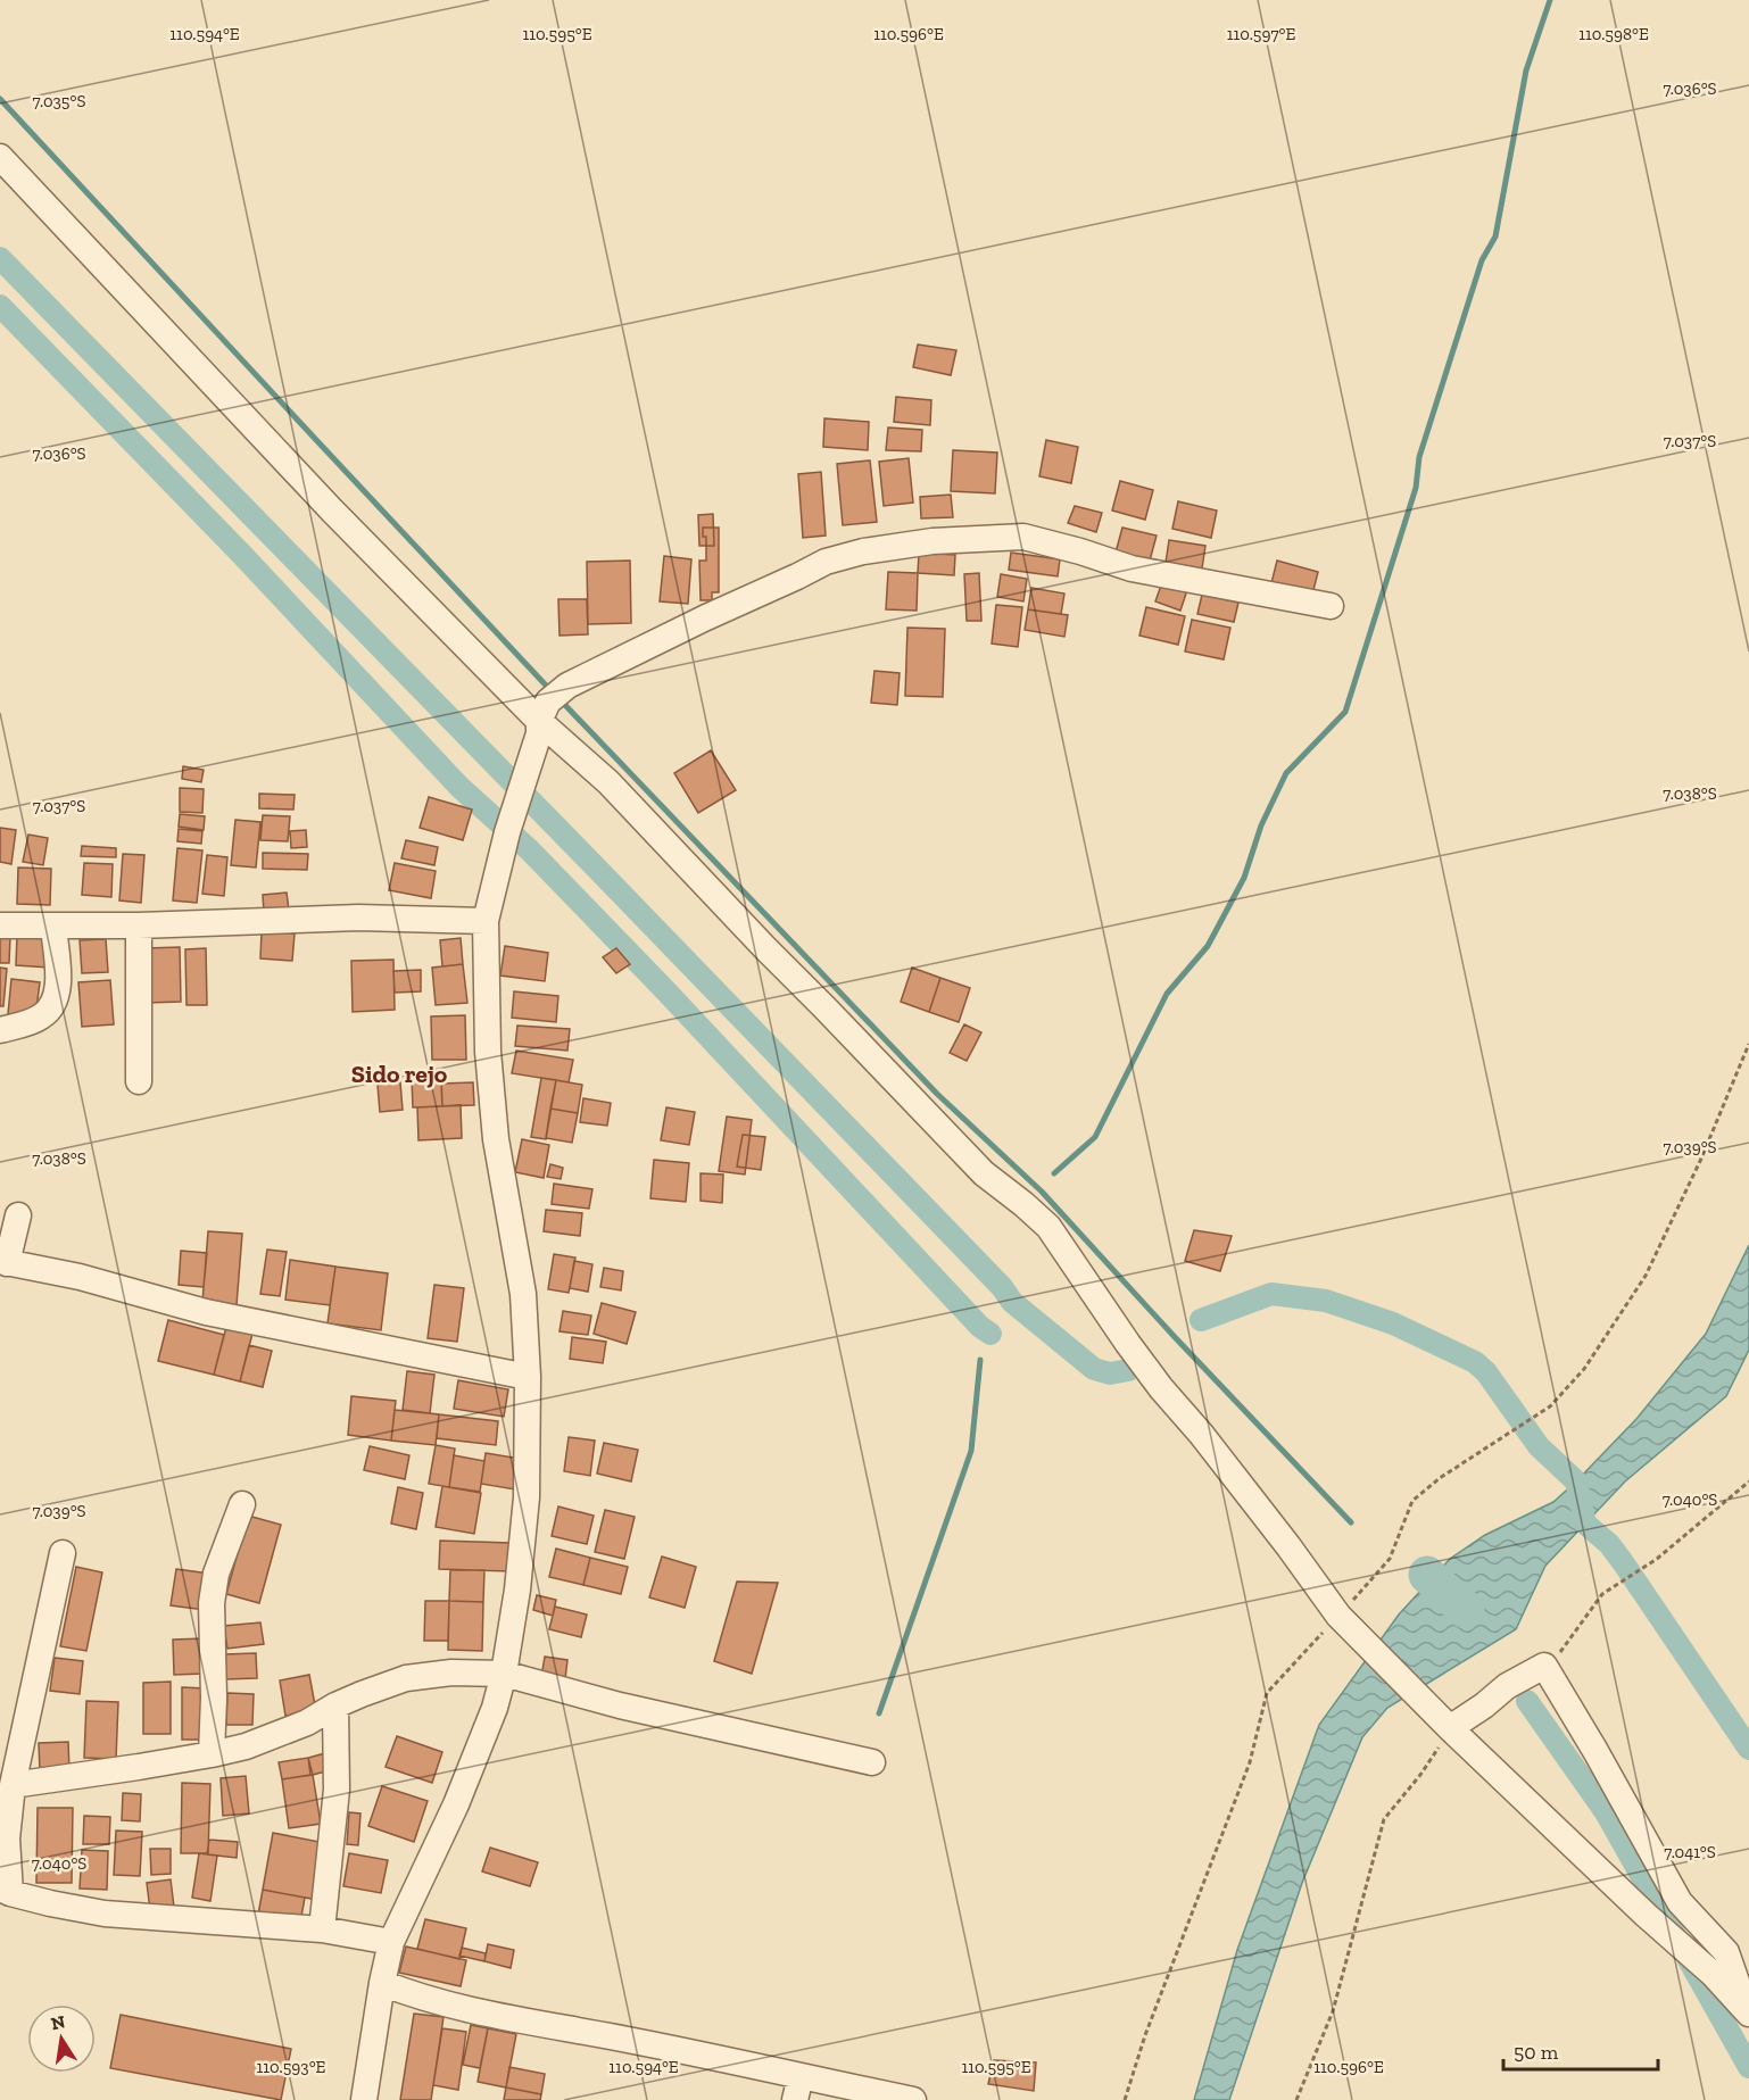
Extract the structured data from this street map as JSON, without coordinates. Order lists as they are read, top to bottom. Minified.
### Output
{"districts":["Sido rejo"],"scale_bar":"50 m","north":"top","coordinates":["110.594°E","110.595°E","110.596°E","110.597°E","110.598°E","7.036°S","7.035°S","7.037°S","7.038°S","7.039°S","7.040°S","7.041°S","110.593°E"]}
